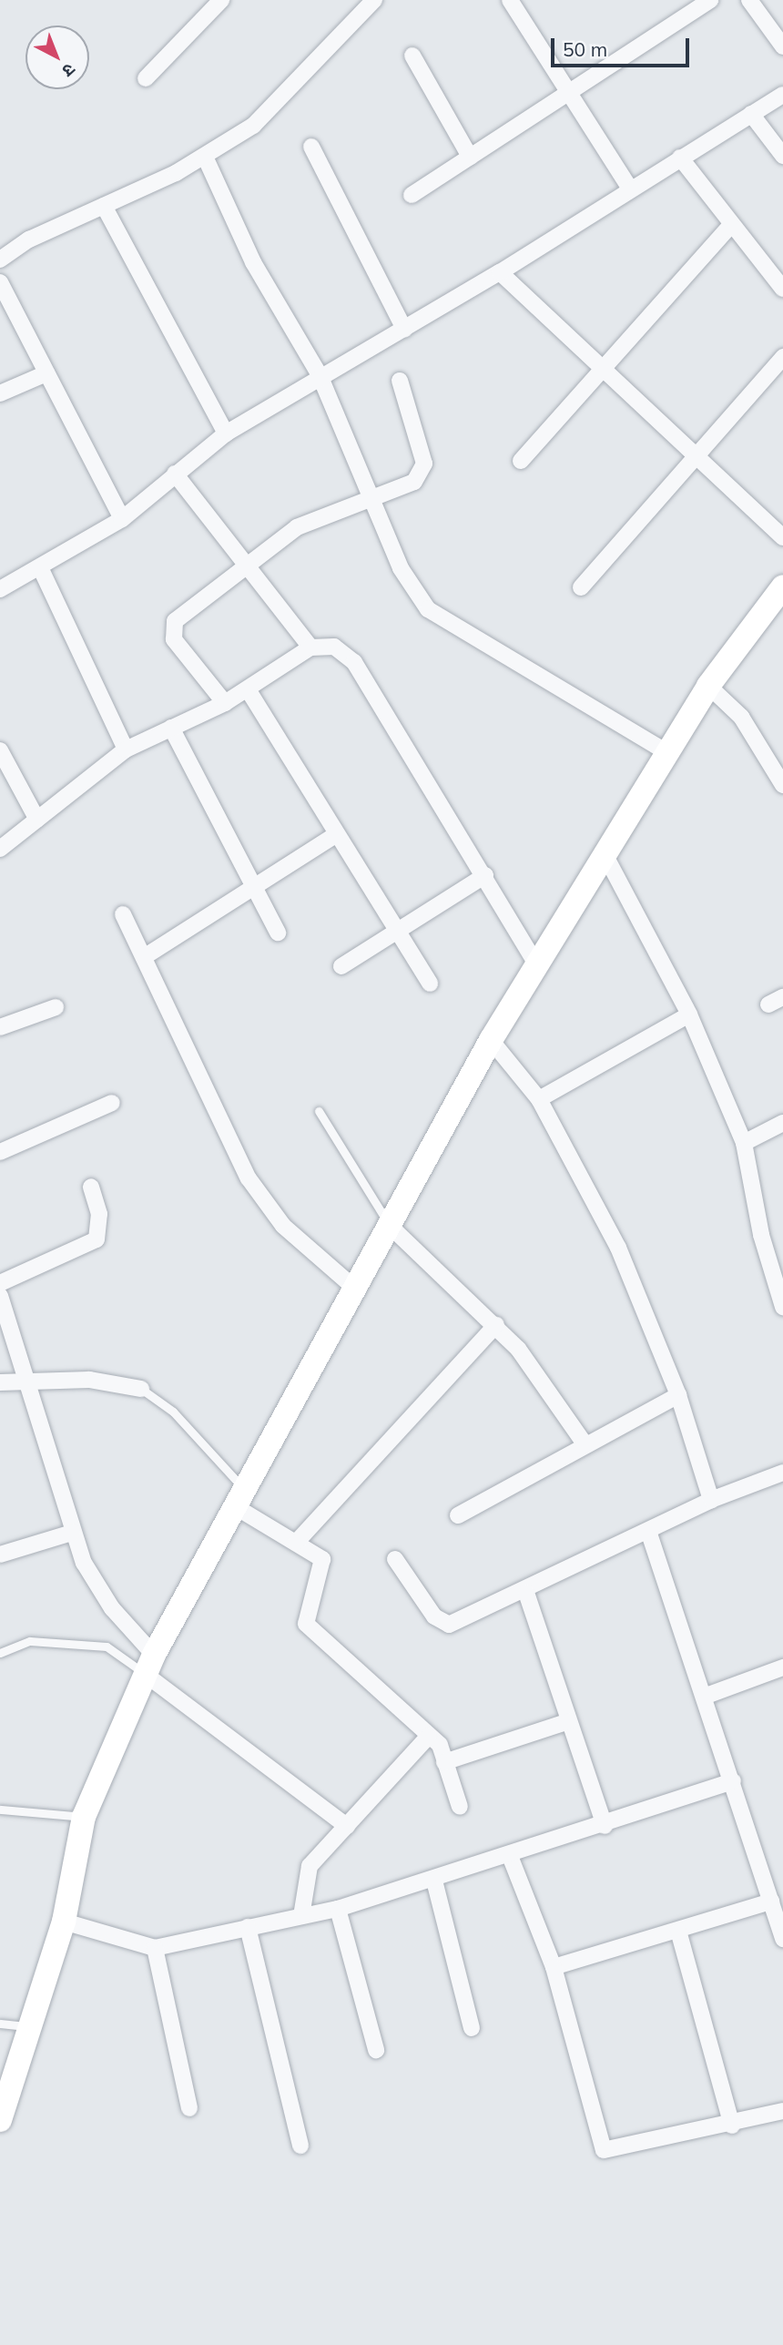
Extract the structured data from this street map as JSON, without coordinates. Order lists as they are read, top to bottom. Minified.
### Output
{"scale_bar":"50 m","north":"bottom right"}
